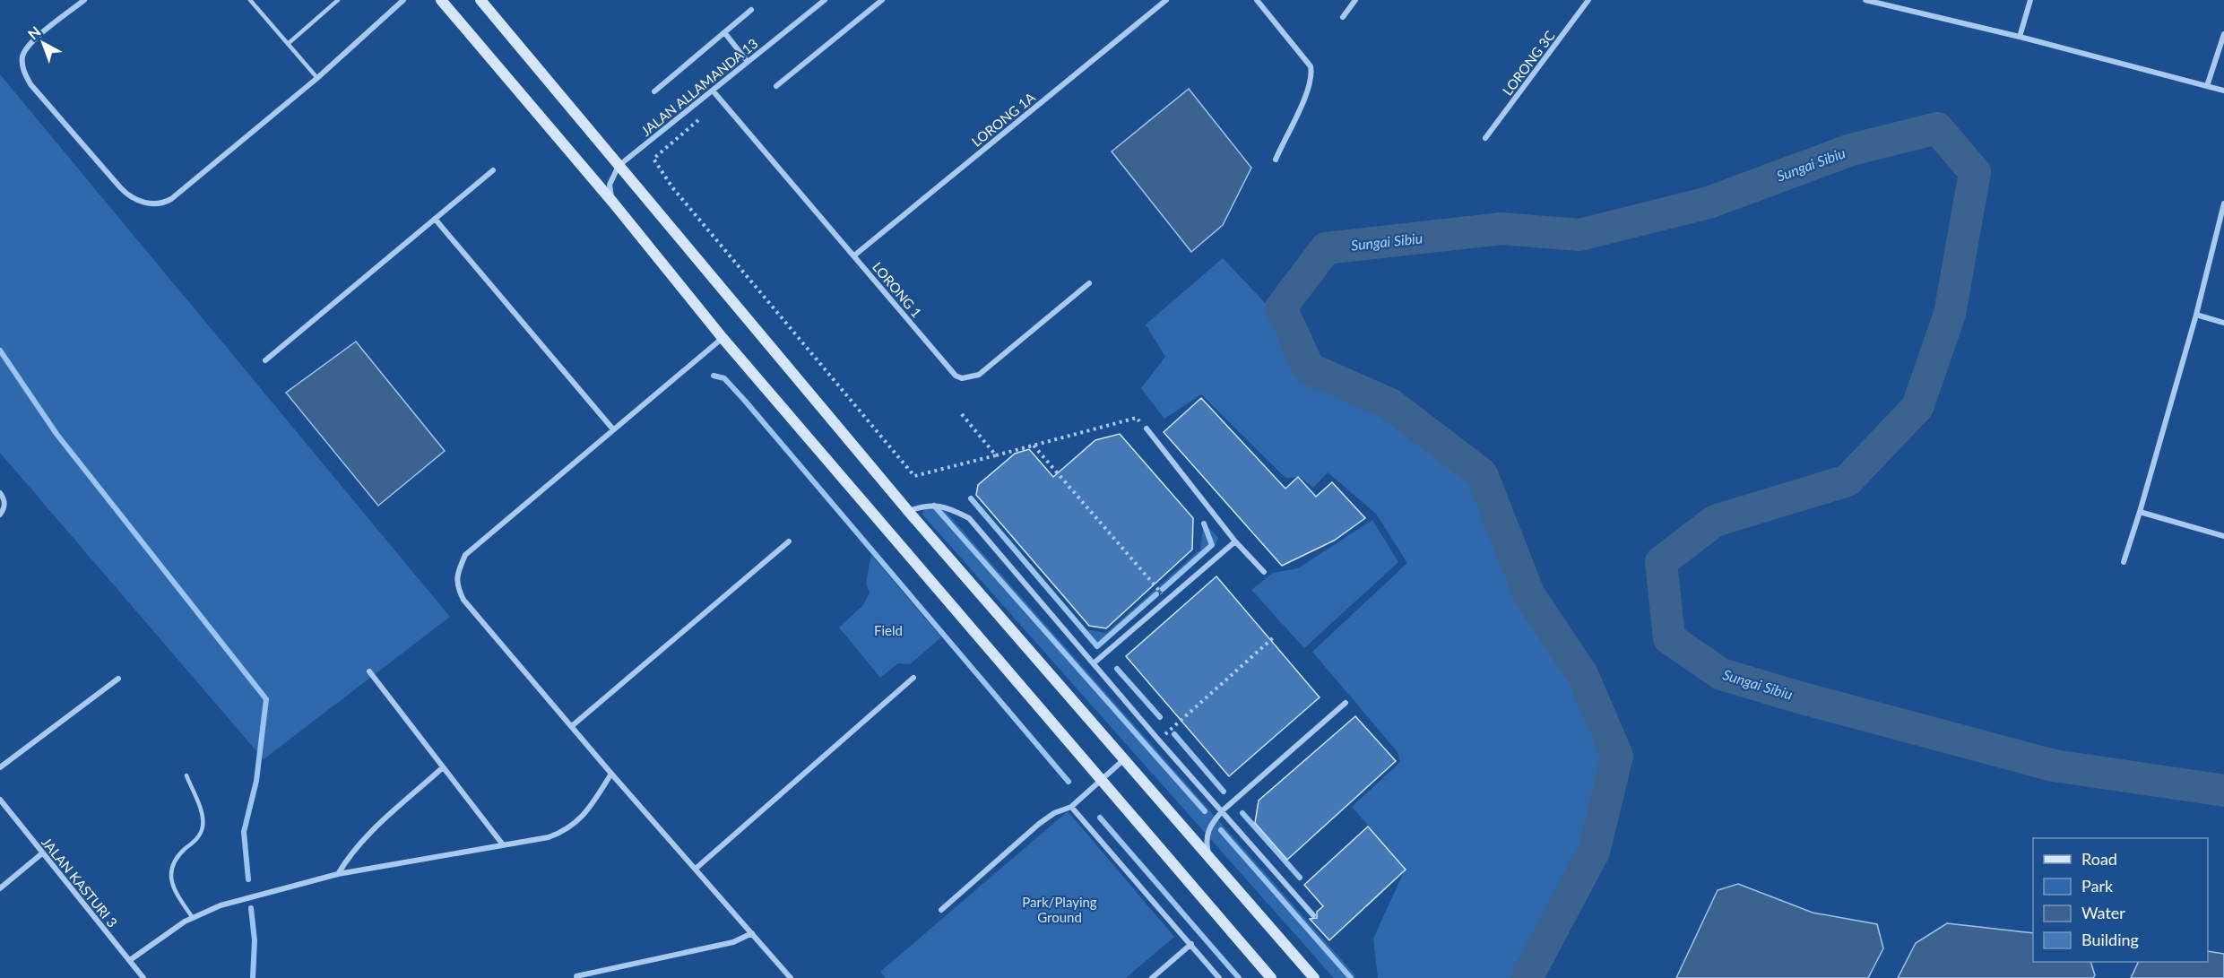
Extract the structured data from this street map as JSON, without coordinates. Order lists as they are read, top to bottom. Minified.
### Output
{"streets":{"street":["LORONG 3C","JALAN ALLAMANDA 13","LORONG 1A","LORONG 1","JALAN KASTURI 3"]},"crossings":[["JALAN ALLAMANDA 13","LORONG 1"],["LORONG 1A","LORONG 1"]],"water":["Sungai Sibiu"],"parks":["Field","Park/Playing Ground"],"legend":["Road","Park","Water","Building"],"north":"top left"}
